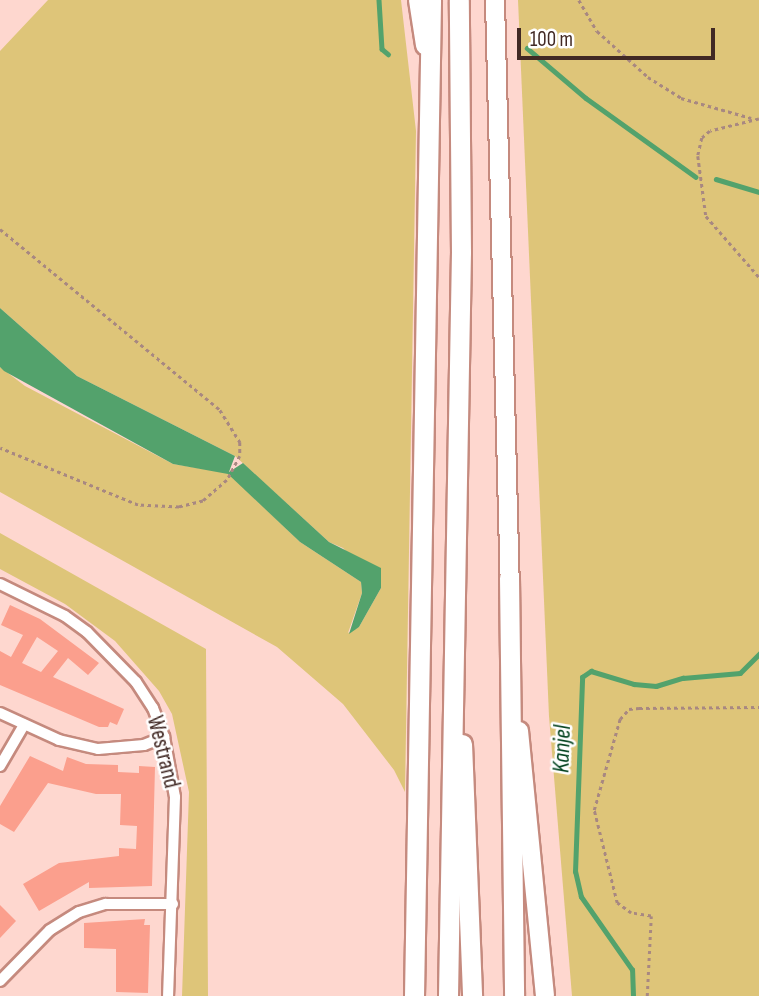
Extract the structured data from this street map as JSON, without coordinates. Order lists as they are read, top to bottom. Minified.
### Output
{"streets":{"street":["Westrand"]},"water":["Kanjel"],"scale_bar":"100 m"}
